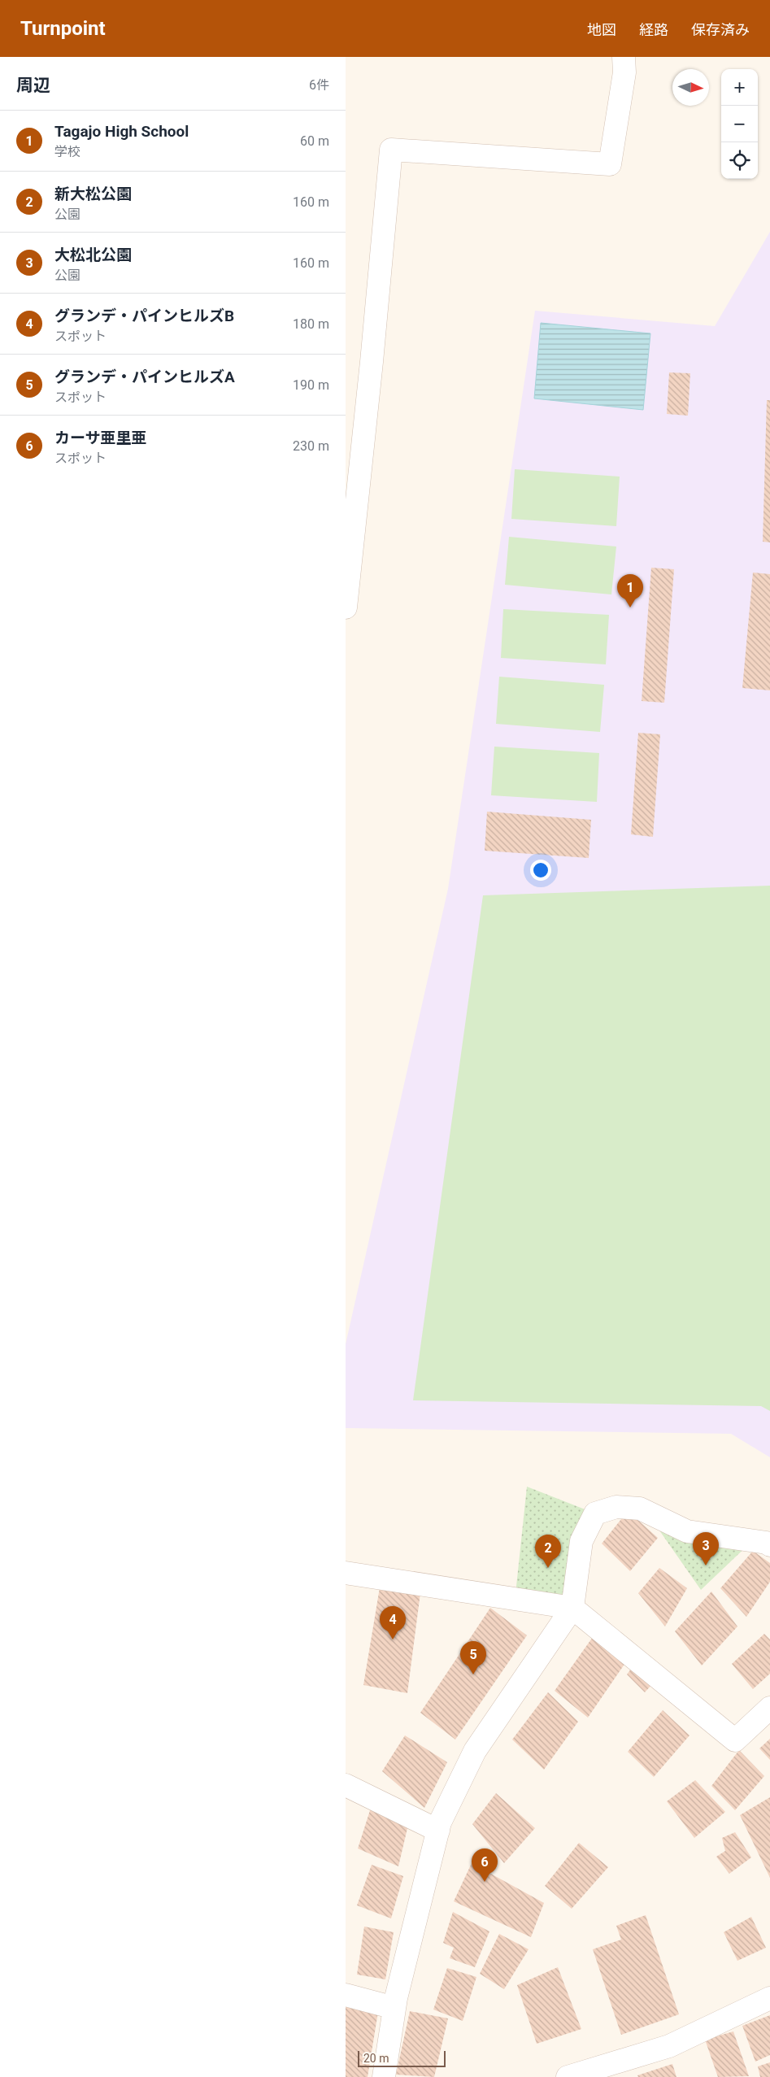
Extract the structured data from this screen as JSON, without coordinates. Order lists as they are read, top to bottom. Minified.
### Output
{"scale_bar":"20 m","north":"right","page":{"header":"Turnpoint","nav":["地図","経路","保存済み"],"heading":["周辺","6件"],"map_buttons":["+","−"],"list":[{"mark":"1","name":"Tagajo High School","note":"学校","value":"60 m"},{"mark":"2","name":"新大松公園","note":"公園","value":"160 m"},{"mark":"3","name":"大松北公園","note":"公園","value":"160 m"},{"mark":"4","name":"グランデ・パインヒルズB","note":"スポット","value":"180 m"},{"mark":"5","name":"グランデ・パインヒルズA","note":"スポット","value":"190 m"},{"mark":"6","name":"カーサ亜里亜","note":"スポット","value":"230 m"}],"pins":["1","3","2","4","5","6"],"scale":"20 m"}}
